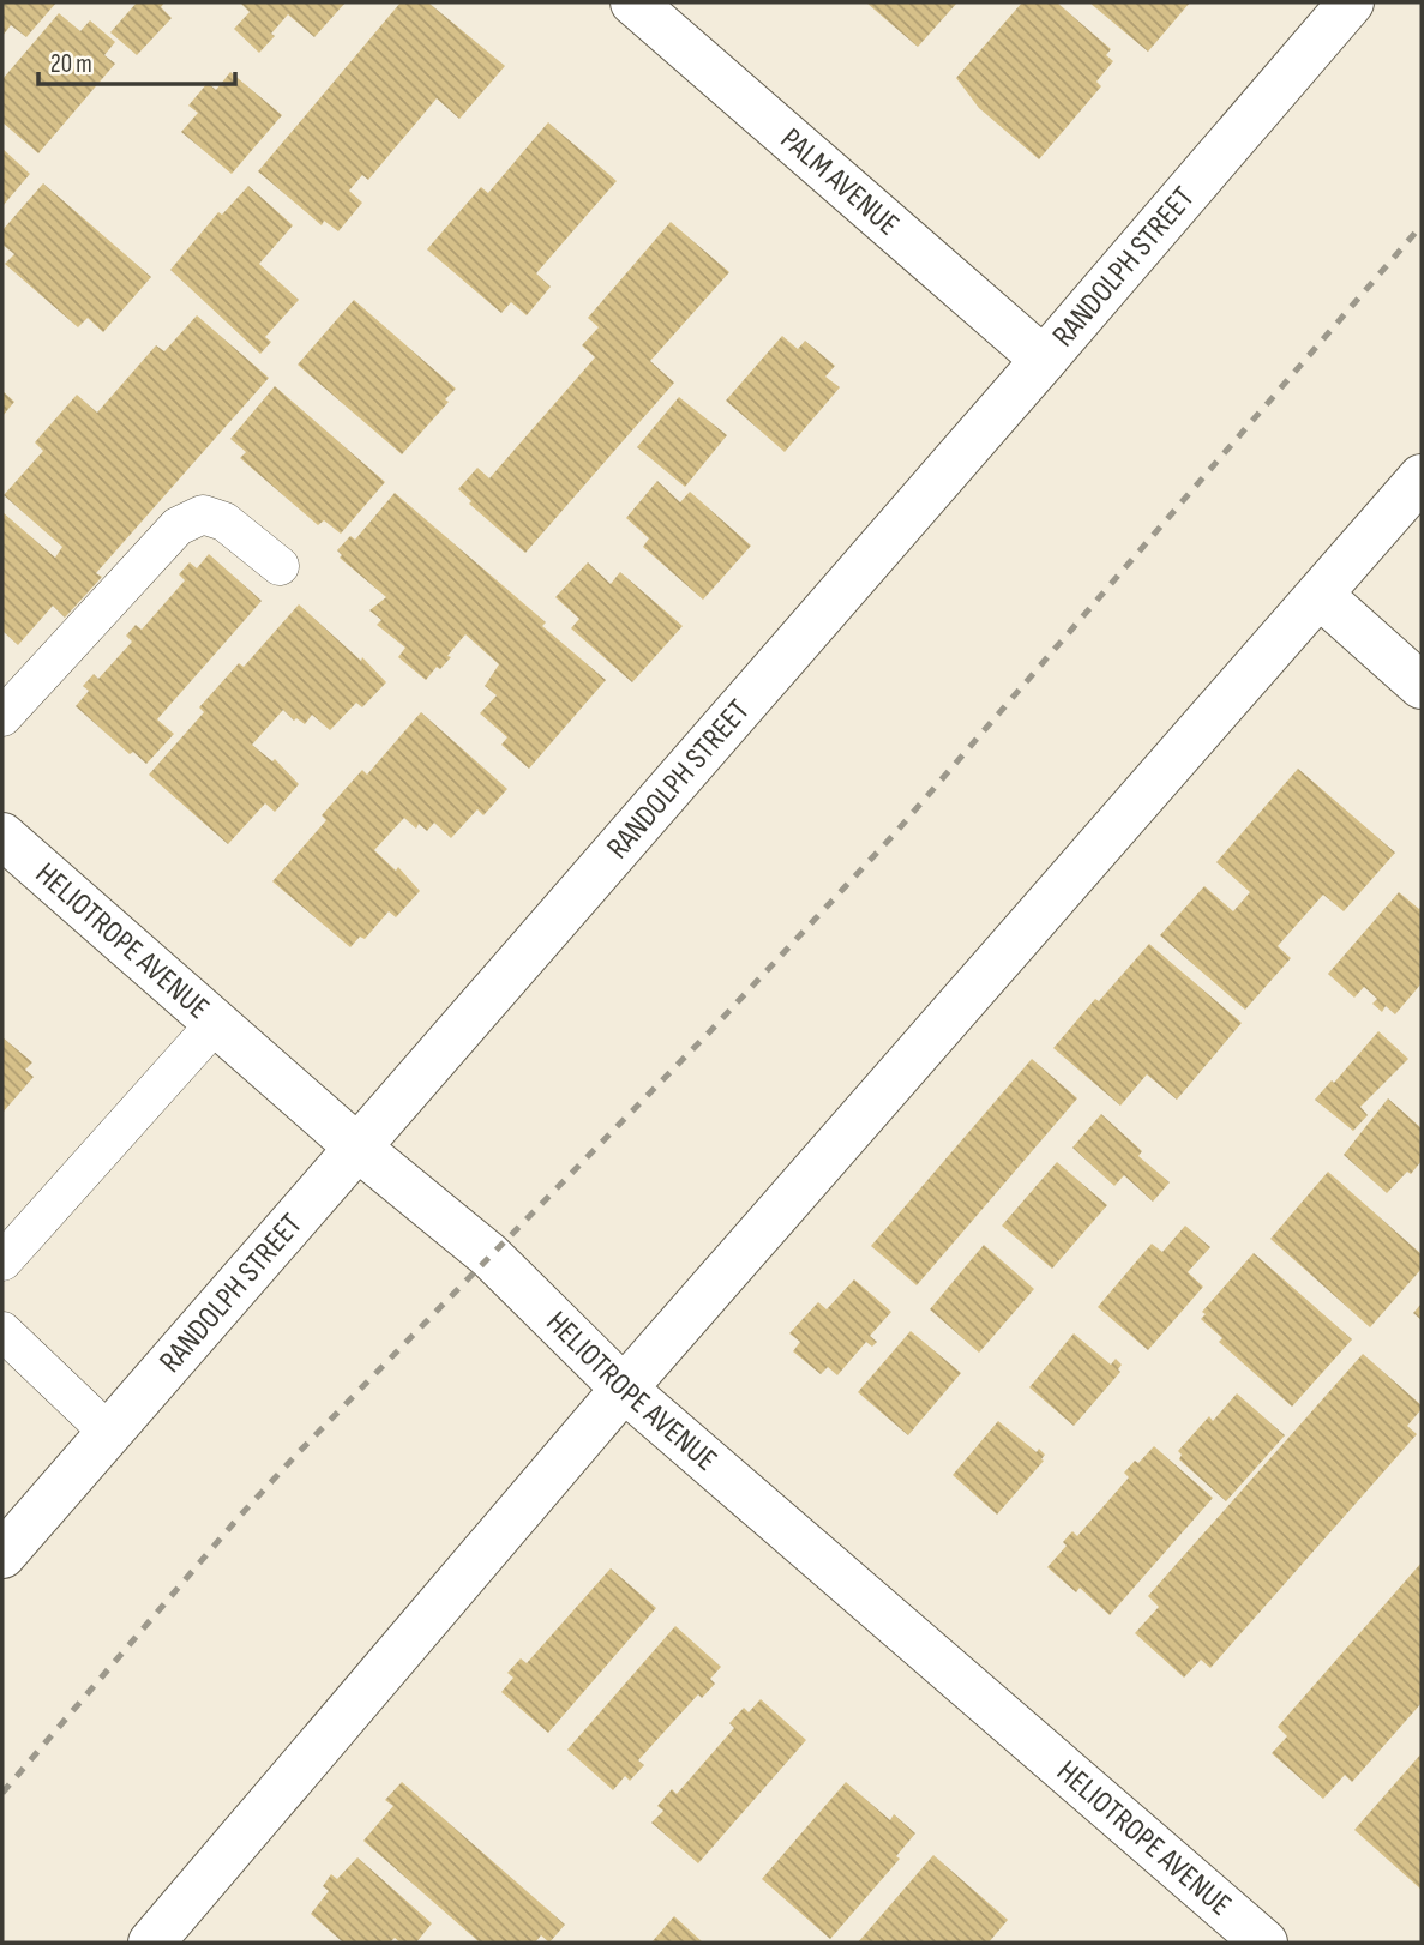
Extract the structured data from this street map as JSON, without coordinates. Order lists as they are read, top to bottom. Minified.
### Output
{"streets":{"street":["PALM AVENUE","RANDOLPH STREET","HELIOTROPE AVENUE"]},"crossings":[["PALM AVENUE","RANDOLPH STREET"],["RANDOLPH STREET","HELIOTROPE AVENUE"]],"scale_bar":"20 m"}
